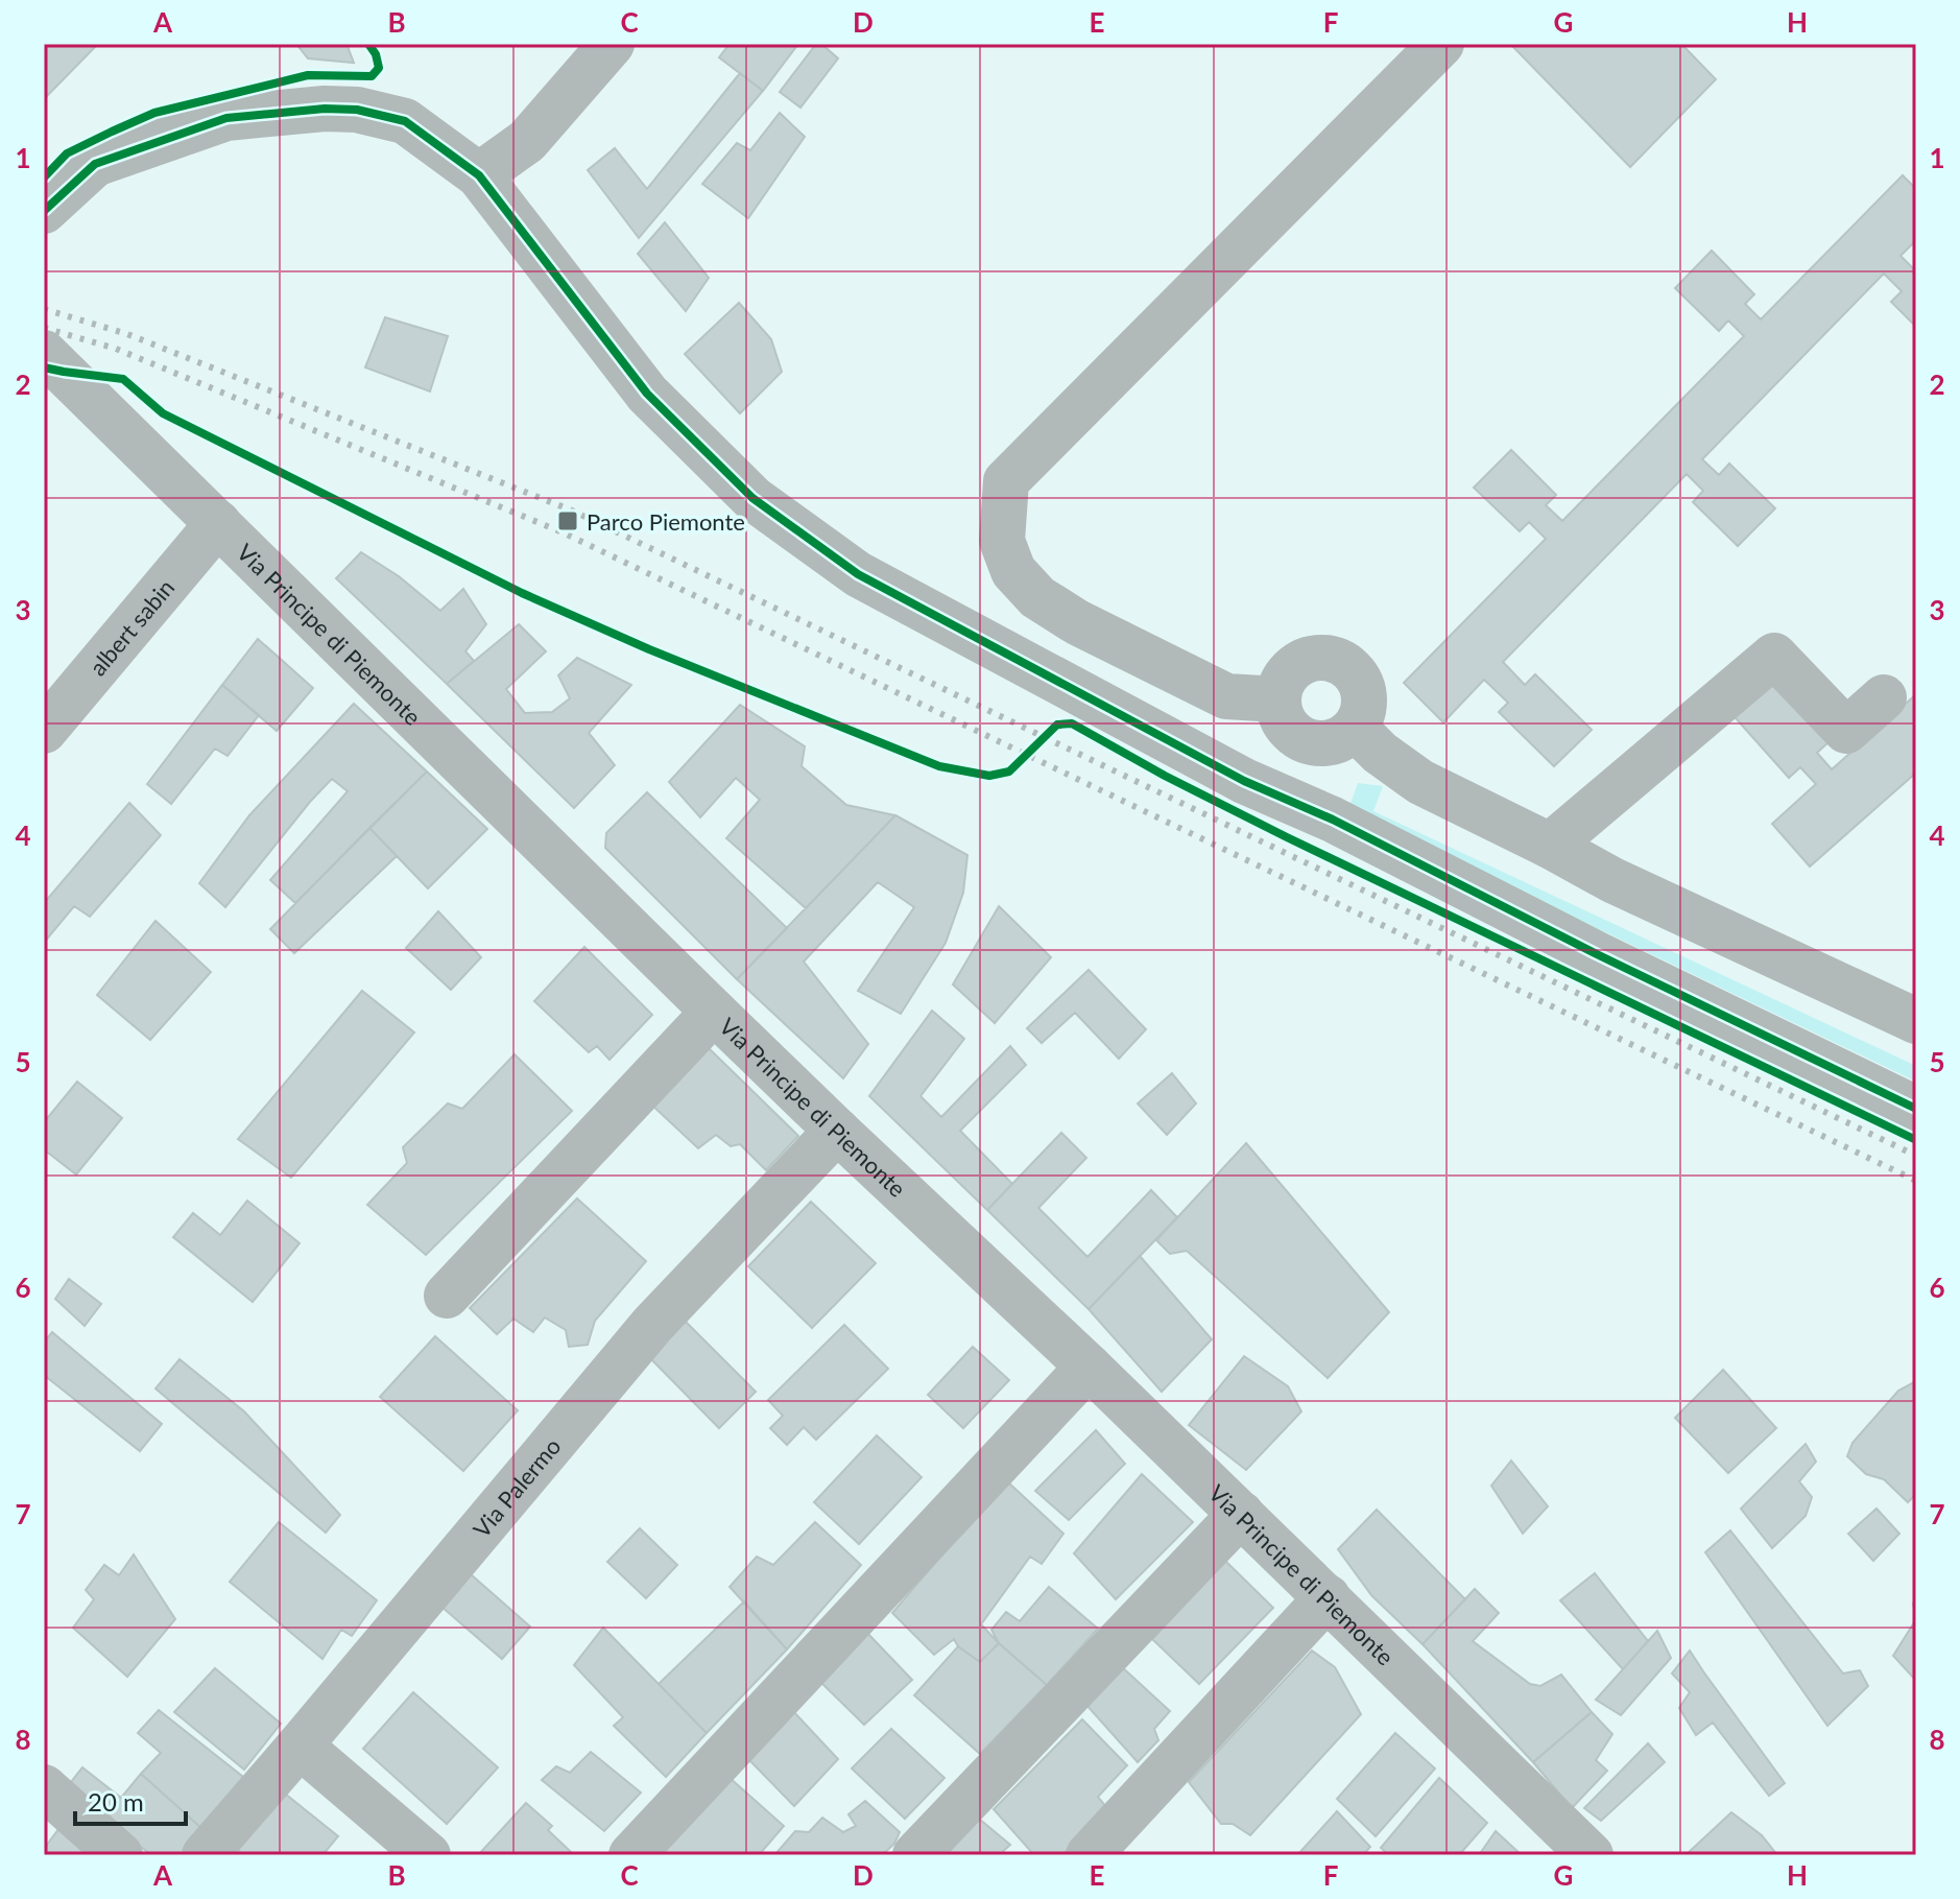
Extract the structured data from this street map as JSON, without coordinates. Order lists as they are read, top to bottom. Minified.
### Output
{"streets":{"street":["albert sabin","Via Principe di Piemonte","Via Palermo"]},"crossings":[["albert sabin","Via Principe di Piemonte"],["Via Principe di Piemonte","Via Palermo"]],"places":{"transit":["Parco Piemonte"]},"scale_bar":"20 m","grid":{"columns":["A","B","C","D","E","F","G","H"],"rows":["1","2","3","4","5","6","7","8"]}}
